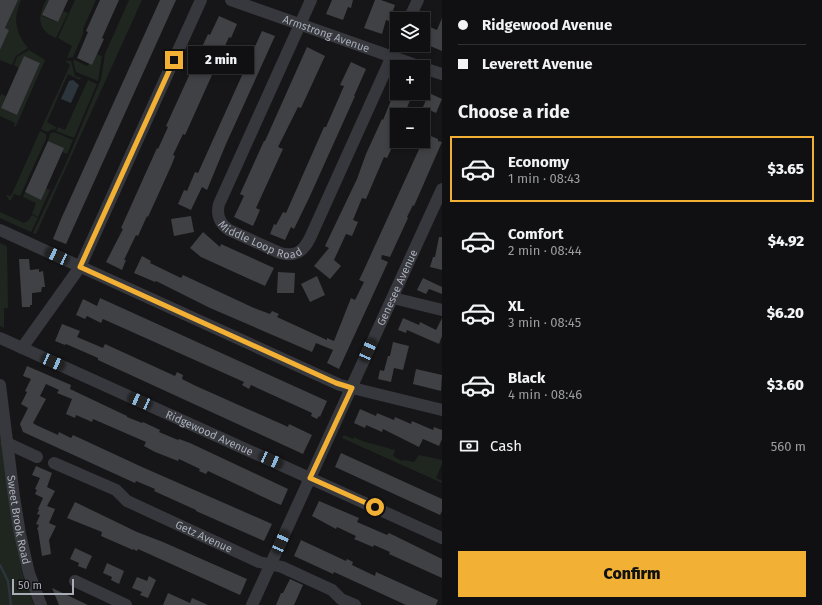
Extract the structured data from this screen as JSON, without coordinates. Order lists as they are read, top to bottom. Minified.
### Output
{"streets":{"street":["Armstrong Avenue","Middle Loop Road","Genesee Avenue","Ridgewood Avenue","Sweet Brook Road","Getz Avenue"]},"crossings":[["Armstrong Avenue","Middle Loop Road"],["Genesee Avenue","Ridgewood Avenue"],["Genesee Avenue","Getz Avenue"]],"scale_bar":"50 m","page":{"banner":["Ridgewood Avenue","Leverett Avenue"],"map_buttons":["+","−"],"bubble":"2 min","heading":"Choose a ride","list":[{"name":"Economy","note":"1 min · 08:43","value":"$3.65"},{"name":"Comfort","note":"2 min · 08:44","value":"$4.92"},{"name":"XL","note":"3 min · 08:45","value":"$6.20"},{"name":"Black","note":"4 min · 08:46","value":"$3.60"}],"pay":["Cash","560 m"],"buttons":"Confirm","scale":"50 m"}}
